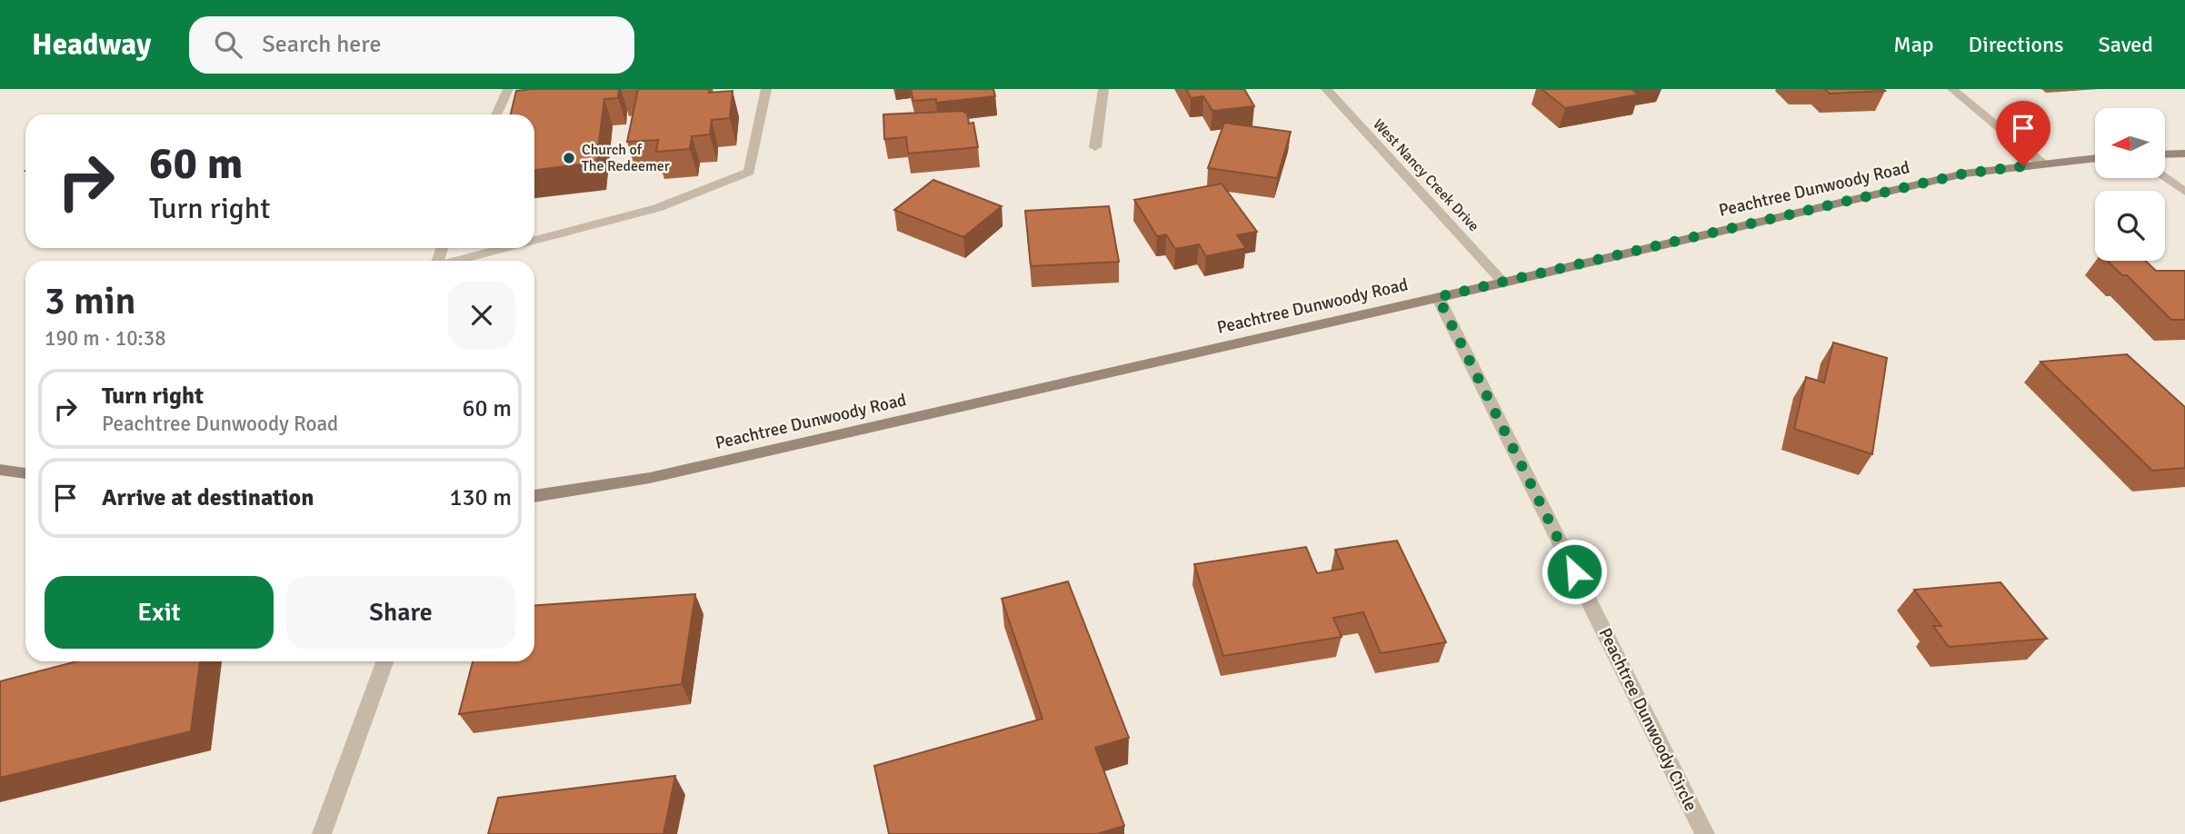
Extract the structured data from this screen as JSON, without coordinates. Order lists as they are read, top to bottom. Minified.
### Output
{"streets":{"main road":["Peachtree Dunwoody Road"],"street":["West Nancy Creek Drive","Peachtree Dunwoody Circle"]},"crossings":[["West Nancy Creek Drive","Peachtree Dunwoody Road"],["Peachtree Dunwoody Road","Peachtree Dunwoody Circle"]],"places":["Church of The Redeemer"],"north":"left","page":{"header":"Headway","search":"Search here","nav":["Map","Directions","Saved"],"turn":["60 m","Turn right"],"heading":["3 min","190 m · 10:38"],"list":[{"name":"Turn right","note":"Peachtree Dunwoody Road","value":"60 m"},{"name":"Arrive at destination","value":"130 m"}],"buttons":["Exit","Share"]}}
